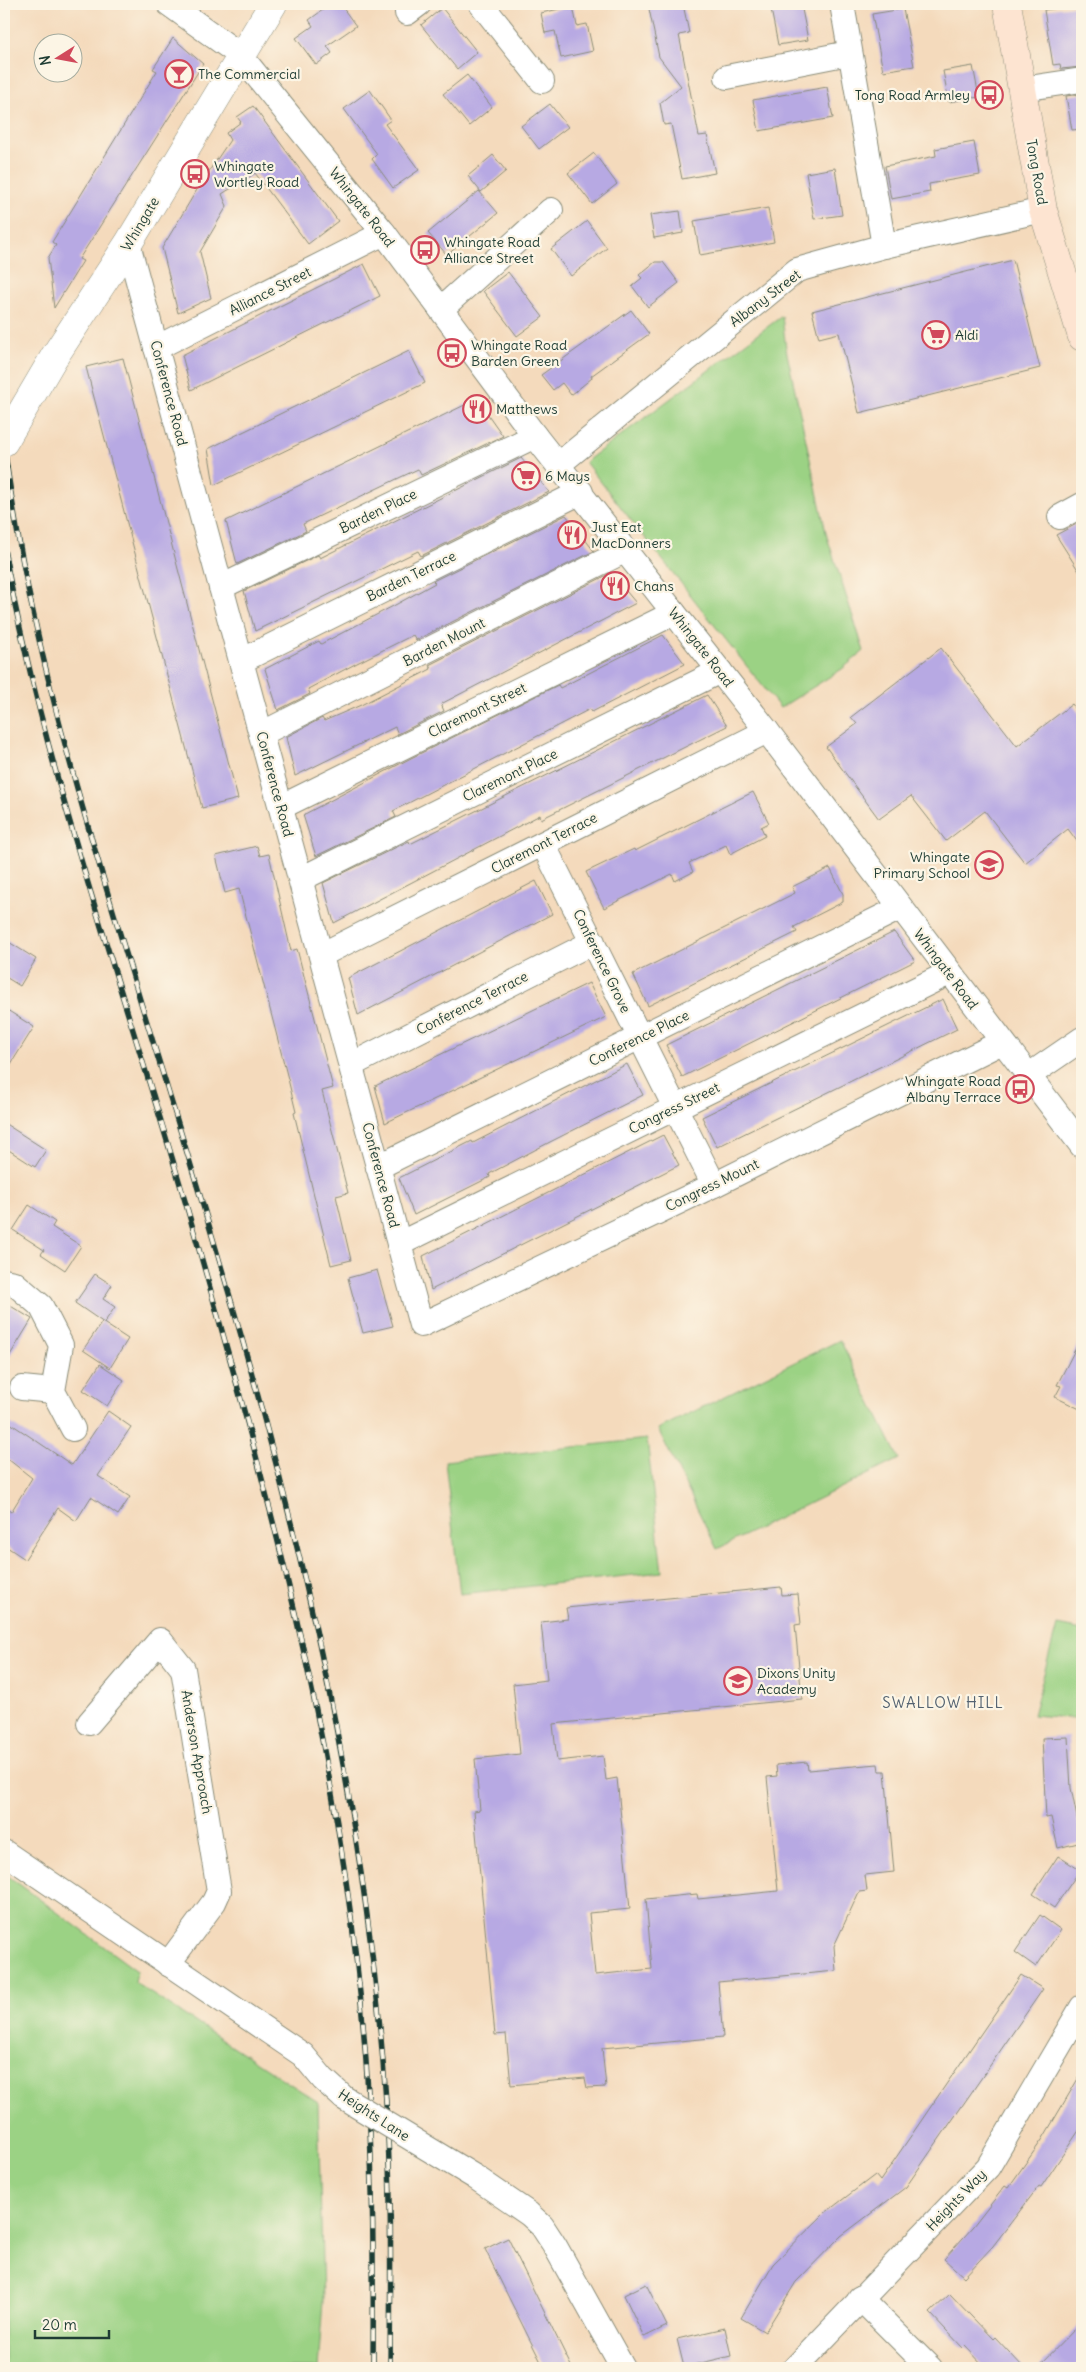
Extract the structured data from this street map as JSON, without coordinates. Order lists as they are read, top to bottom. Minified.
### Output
{"streets":{"main road":["Tong Road"],"street":["Whingate Road","Whingate","Alliance Street","Albany Street","Conference Road","Barden Place","Barden Terrace","Barden Mount","Claremont Street","Claremont Place","Claremont Terrace","Conference Grove","Conference Terrace","Conference Place","Congress Street","Congress Mount","Anderson Approach","Heights Lane","Heights Way"]},"crossings":[["Tong Road","Albany Street"],["Whingate Road","Whingate"],["Whingate Road","Alliance Street"],["Whingate Road","Albany Street"],["Whingate Road","Barden Place"],["Whingate Road","Barden Terrace"],["Whingate Road","Barden Mount"],["Whingate Road","Claremont Street"],["Whingate Road","Claremont Place"],["Whingate Road","Claremont Terrace"],["Whingate Road","Conference Place"],["Whingate Road","Congress Street"],["Whingate Road","Congress Mount"],["Whingate","Conference Road"],["Alliance Street","Conference Road"],["Conference Road","Barden Place"],["Conference Road","Barden Terrace"],["Conference Road","Barden Mount"],["Conference Road","Claremont Street"],["Conference Road","Claremont Place"],["Conference Road","Claremont Terrace"],["Conference Road","Conference Terrace"],["Conference Road","Conference Place"],["Conference Road","Congress Street"],["Conference Road","Congress Mount"],["Claremont Terrace","Conference Grove"],["Conference Grove","Conference Terrace"],["Conference Grove","Conference Place"],["Conference Grove","Congress Street"],["Conference Grove","Congress Mount"],["Anderson Approach","Heights Lane"]],"districts":["SWALLOW HILL"],"places":{"bar":["The Commercial"],"bus stop":["Tong Road Armley","Whingate Wortley Road","Whingate Road Alliance Street","Whingate Road Barden Green","Whingate Road Albany Terrace"],"supermarket":["Aldi","6 Mays"],"restaurant":["Matthews","Just Eat MacDonners","Chans"],"school or university":["Whingate Primary School","Dixons Unity Academy"]},"scale_bar":"20 m","north":"left"}
